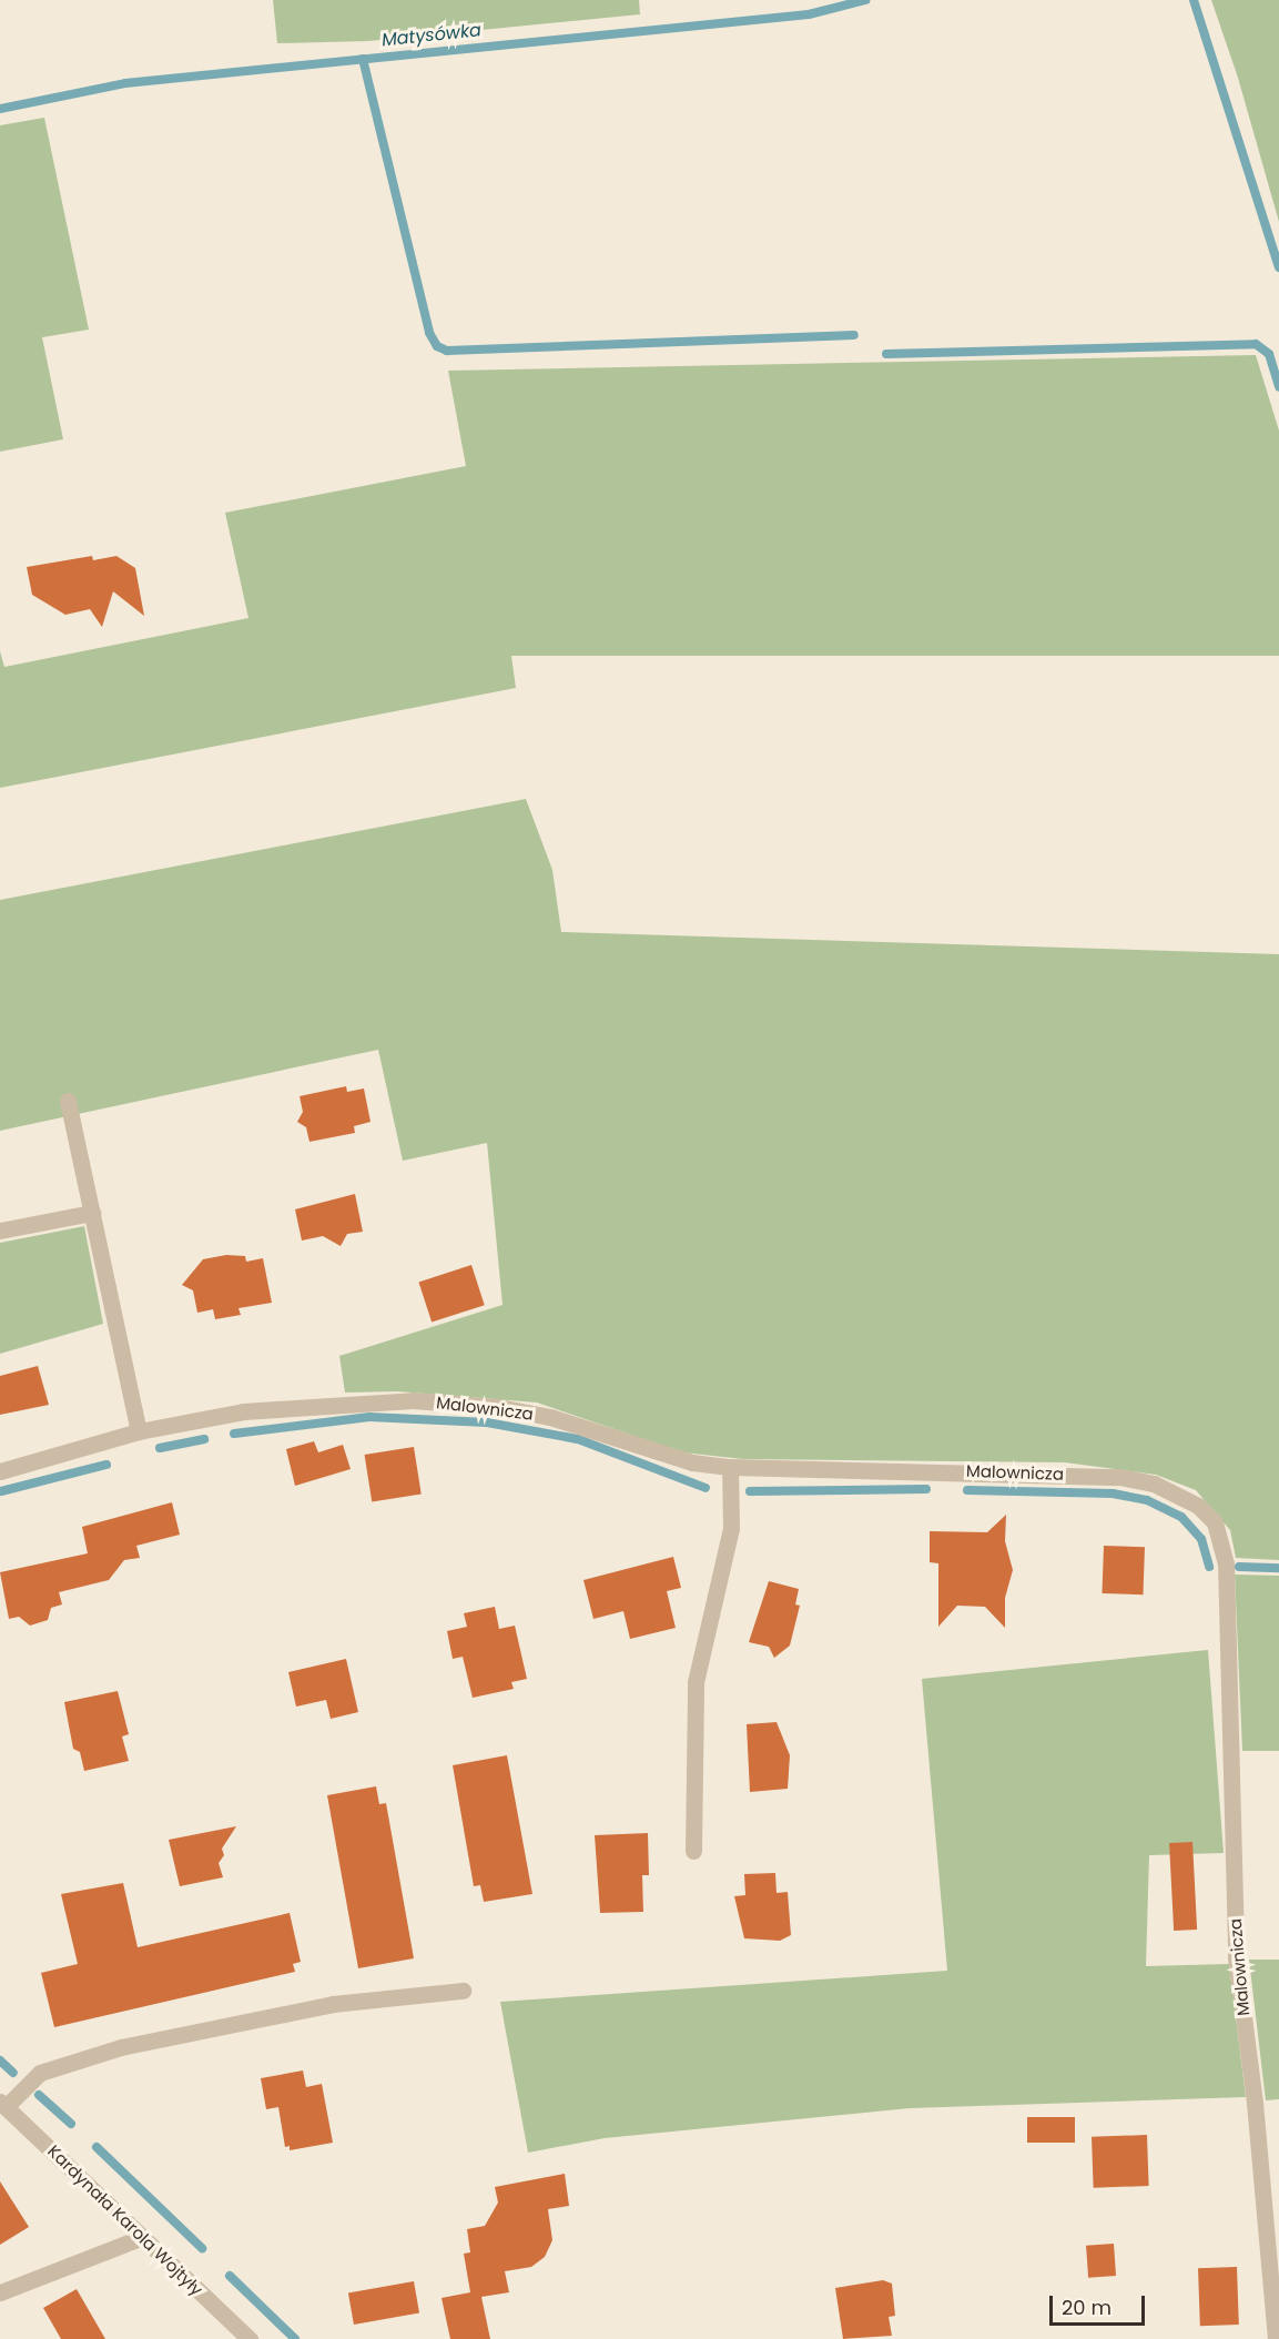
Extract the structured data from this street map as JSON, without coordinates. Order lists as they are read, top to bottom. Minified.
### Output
{"streets":{"street":["Malownicza","Kardynała Karola Wojtyły"]},"water":["Matysówka"],"scale_bar":"20 m"}
